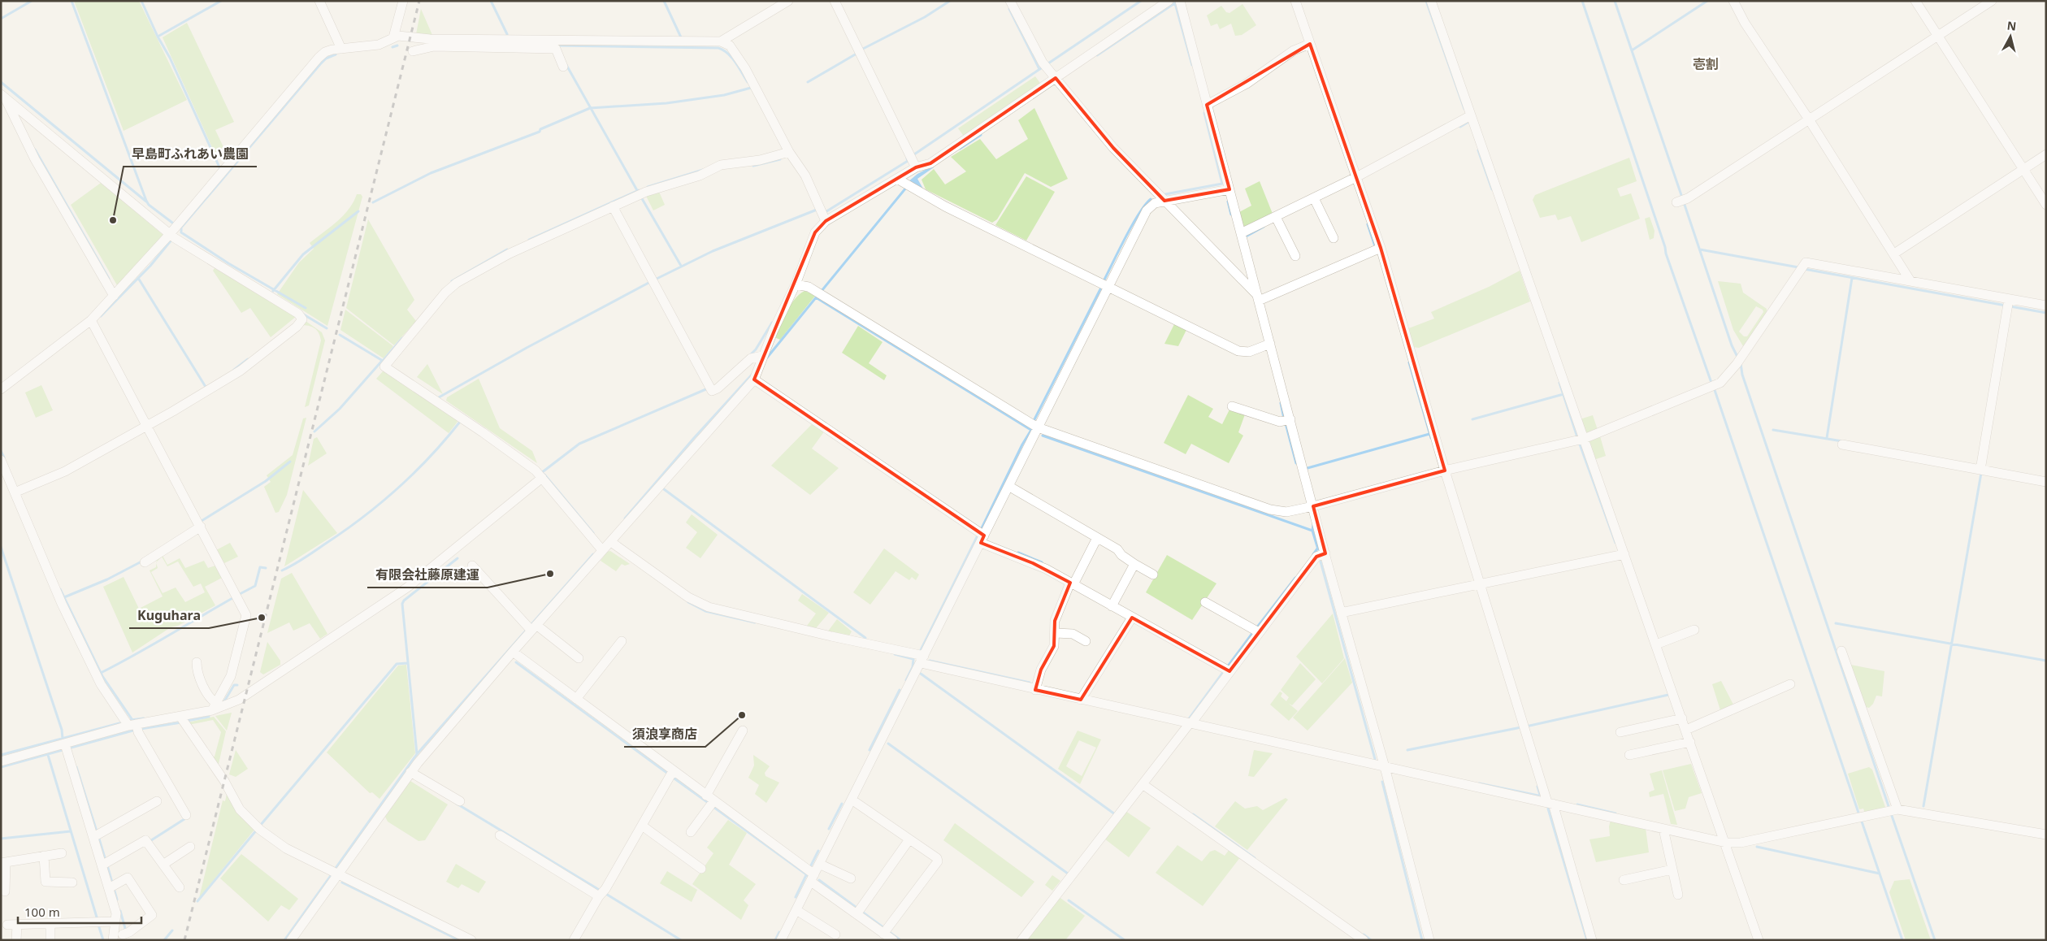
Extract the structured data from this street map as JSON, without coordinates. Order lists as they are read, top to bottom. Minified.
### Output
{"districts":["壱割"],"places":["早島町ふれあい農園","有限会社藤原建運","Kuguhara","須浪享商店"],"scale_bar":"100 m","north":"top"}
